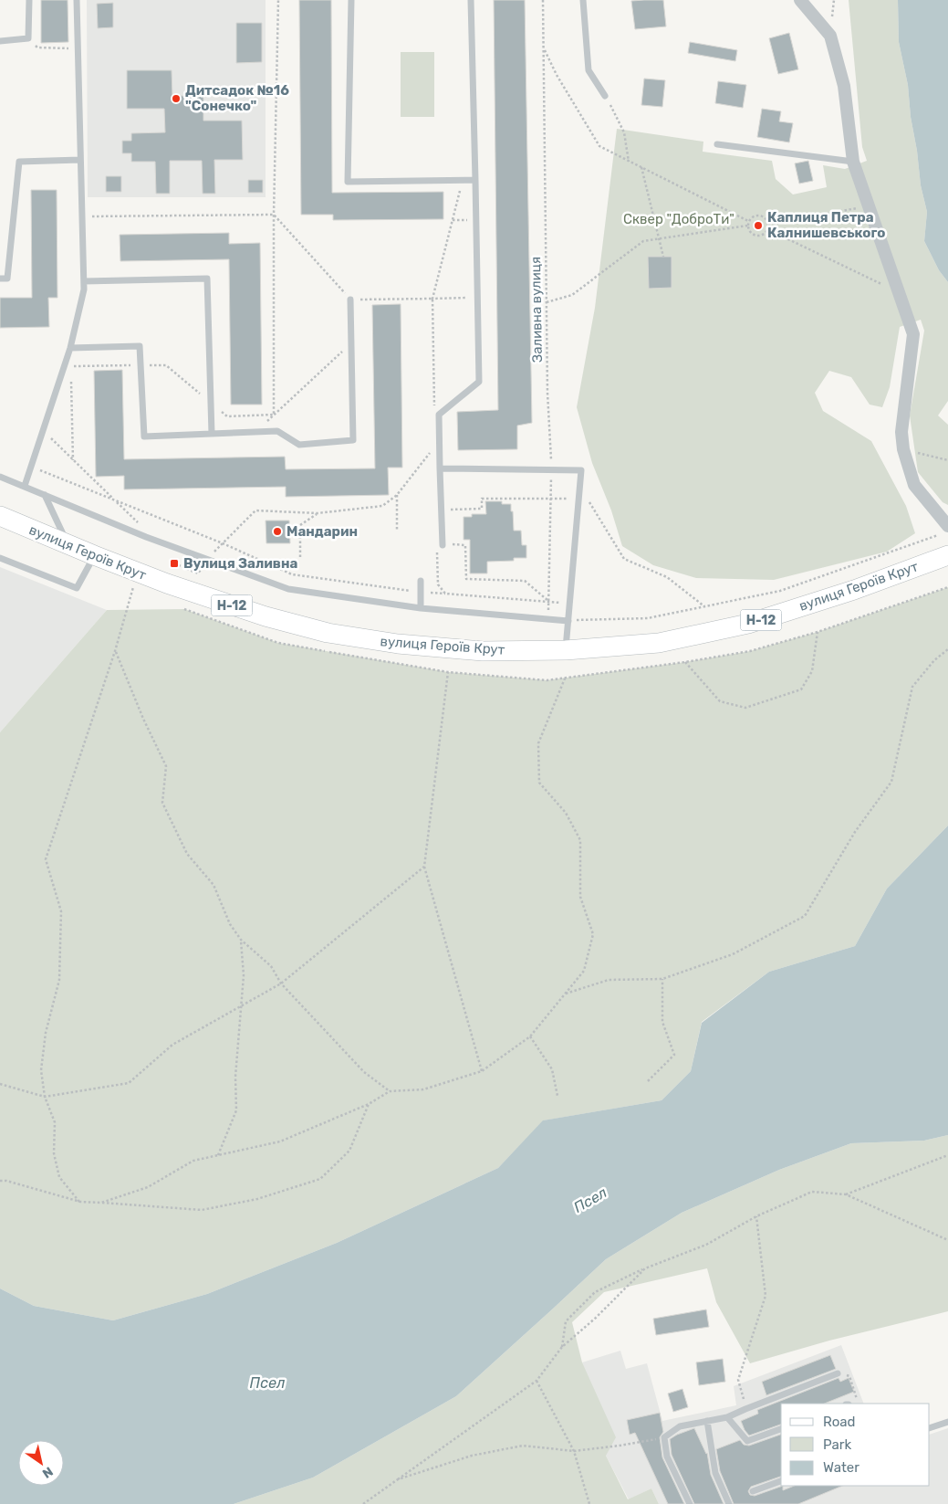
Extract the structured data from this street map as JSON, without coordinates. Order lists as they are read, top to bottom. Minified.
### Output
{"streets":{"main road":["вулиця Героїв Крут","Н-12"],"path":["Заливна вулиця"]},"water":["Псел"],"parks":["Сквер \"ДоброТи\""],"places":{"other":["Дитсадок №16 \"Сонечко\"","Каплиця Петра Калнишевського","Мандарин"],"transit":["Вулиця Заливна"]},"legend":["Road","Park","Water"],"north":"bottom right"}
